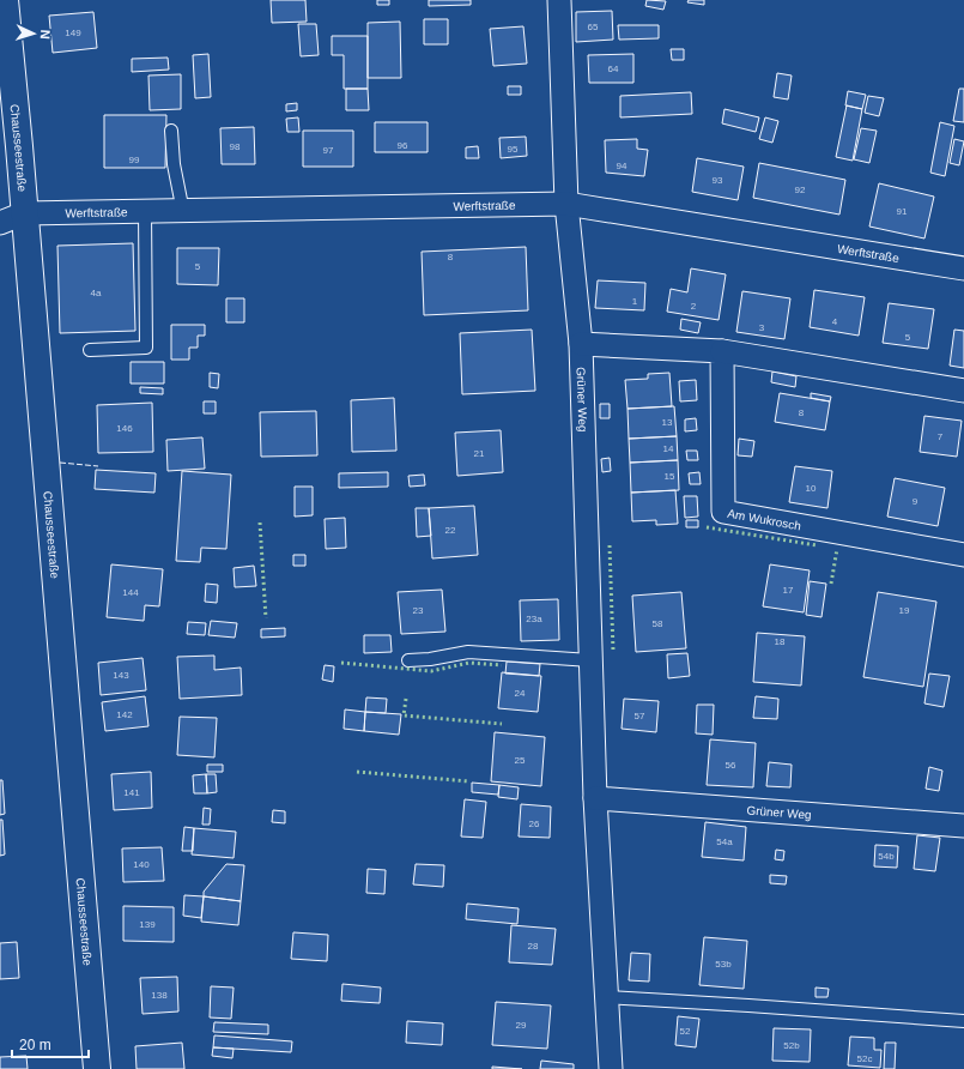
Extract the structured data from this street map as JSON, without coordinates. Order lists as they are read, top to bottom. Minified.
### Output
{"streets":{"main road":["Chausseestraße"],"street":["Werftstraße","Grüner Weg","Am Wukrosch"]},"crossings":[["Chausseestraße","Werftstraße"],["Werftstraße","Grüner Weg"]],"house_numbers":["65","149","64","96","98","95","97","99","94","93","92","91","8","5","4a","1","2","4","3","5","8","13","146","7","14","21","15","10","9","22","17","144","23","19","23a","58","18","143","24","142","57","25","56","141","26","54a","54b","140","139","28","53b","138","29","52","52b","52c"],"scale_bar":"20 m","north":"right"}
